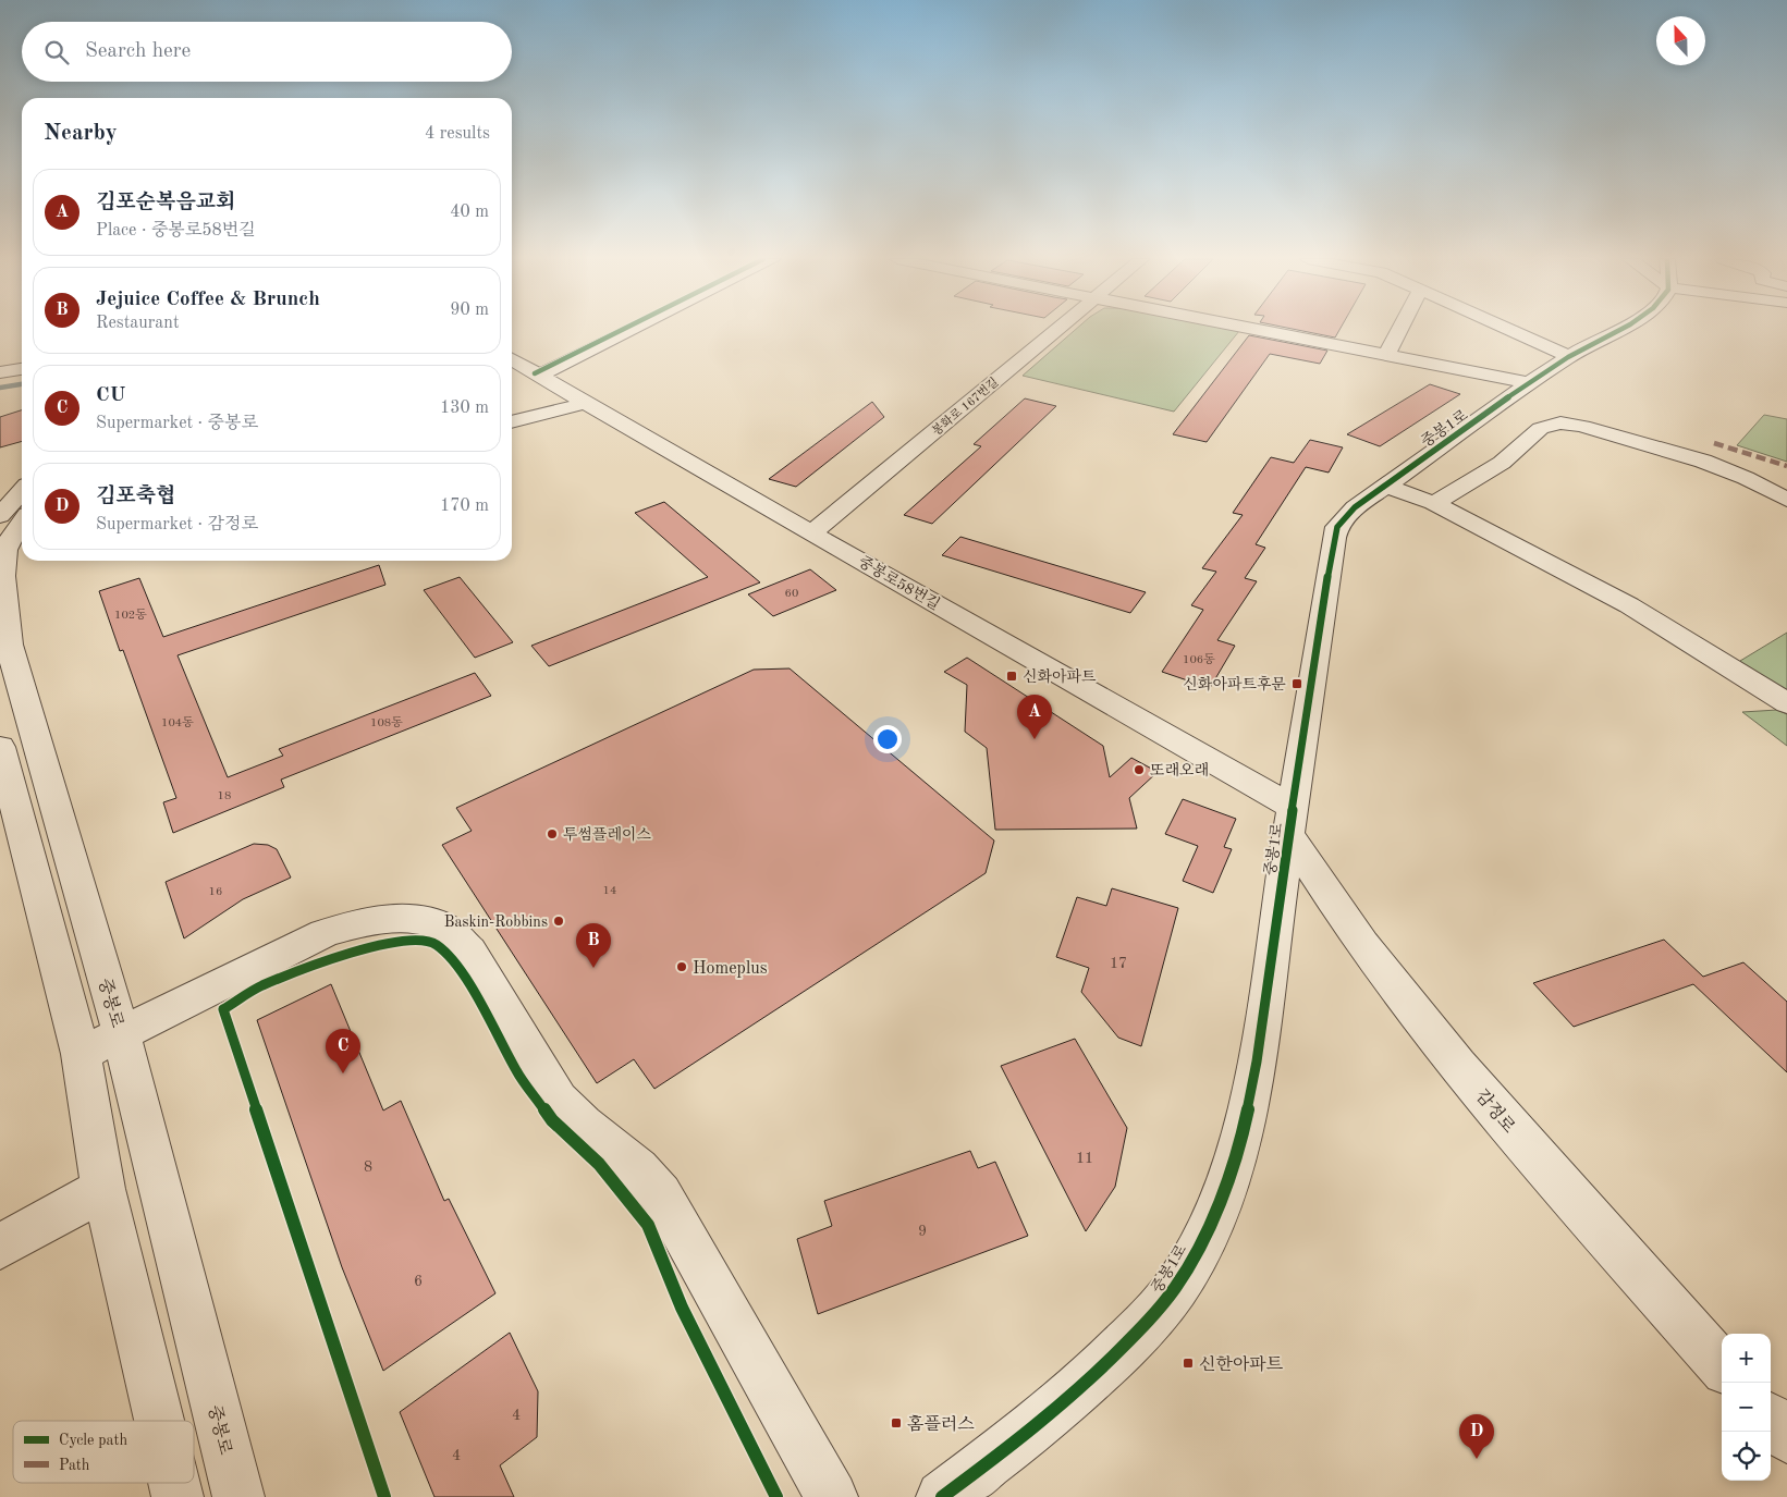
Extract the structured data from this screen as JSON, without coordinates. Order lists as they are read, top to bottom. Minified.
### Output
{"streets":{"street":["봉화로 167번길","중봉1로","중봉로58번길","중봉로","감정로"]},"crossings":[["봉화로 167번길","중봉로58번길"],["중봉1로","중봉로58번길"],["중봉1로","감정로"],["중봉로58번길","감정로"]],"places":{"transit":["신화아파트","신화아파트후문","신한아파트","홈플러스"],"other":["또래오래","투썸플레이스","Baskin-Robbins","Homeplus"]},"house_numbers":["60","102동","106동","104동","108동","18","14","16","17","11","8","9","6","4","4"],"legend":["Cycle path","Path"],"north":"top","page":{"search":"Search here","heading":["Nearby","4 results"],"list":[{"mark":"A","name":"김포순복음교회","note":"Place · 중봉로58번길","value":"40 m"},{"mark":"B","name":"Jejuice Coffee & Brunch","note":"Restaurant","value":"90 m"},{"mark":"C","name":"CU","note":"Supermarket · 중봉로","value":"130 m"},{"mark":"D","name":"김포축협","note":"Supermarket · 감정로","value":"170 m"}],"pins":["A","B","C","D"],"map_buttons":["+","−"]}}
